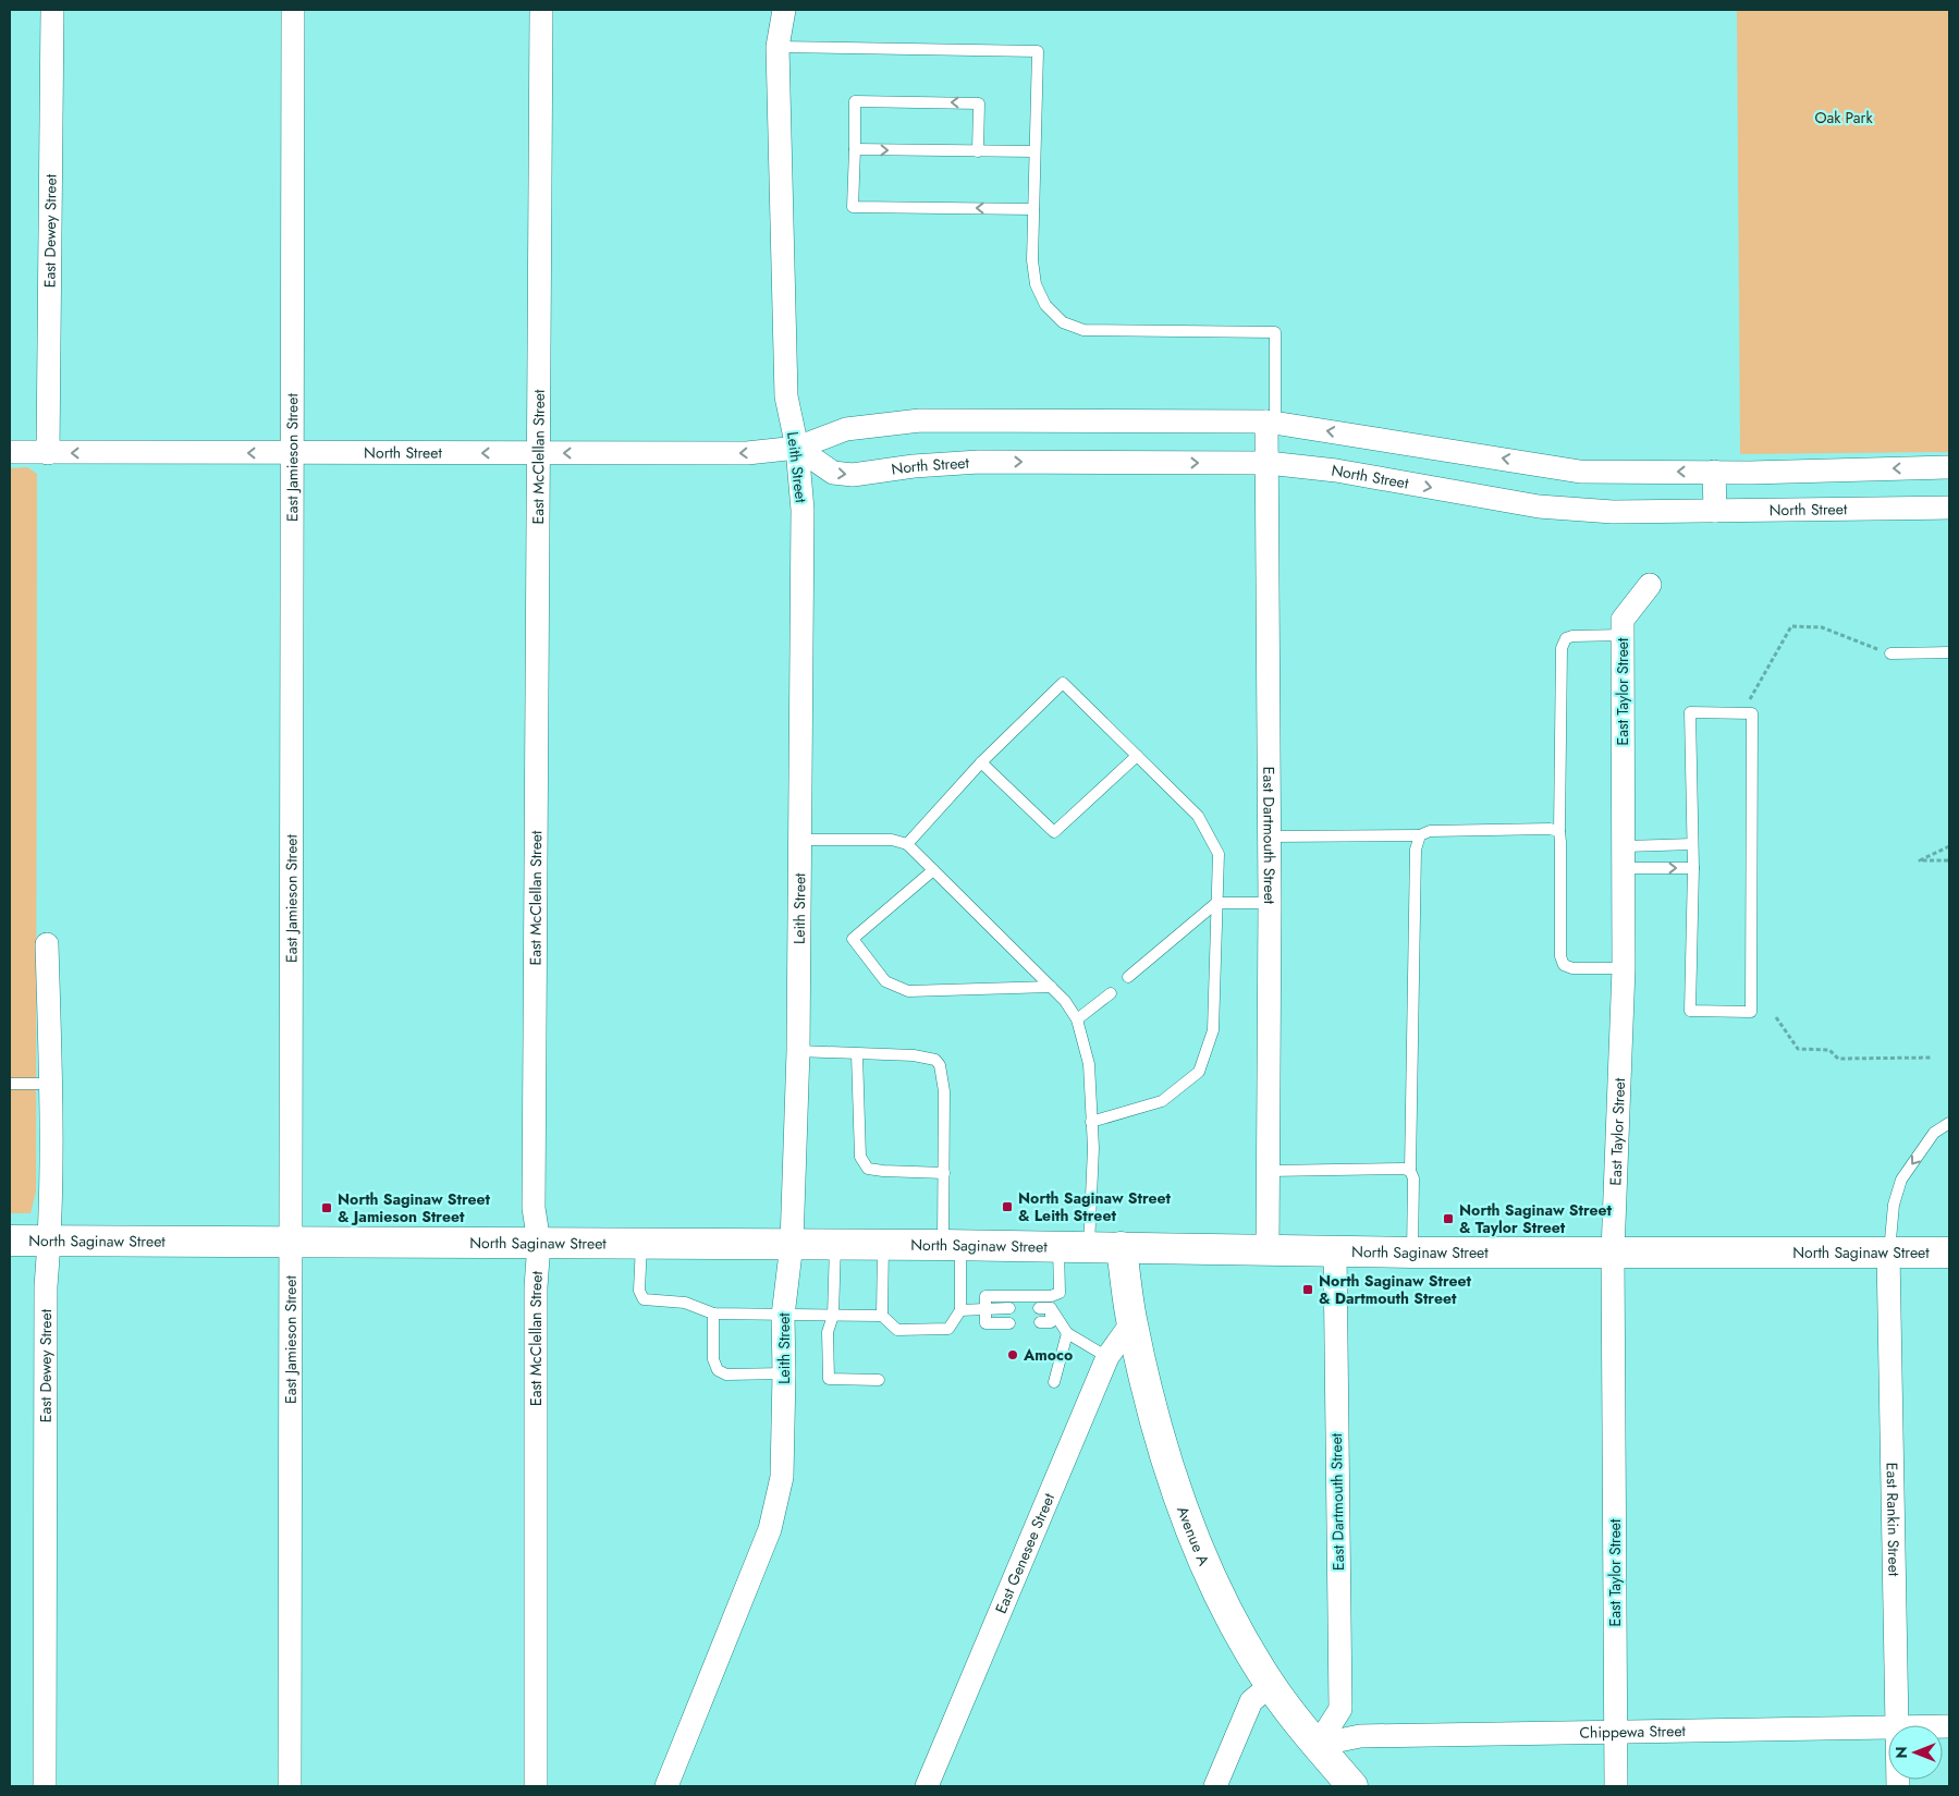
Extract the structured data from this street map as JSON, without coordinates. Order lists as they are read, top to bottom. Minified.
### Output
{"streets":{"main road":["North Saginaw Street","Avenue A"],"street":["East Dewey Street","North Street","East Jamieson Street","East McClellan Street","Leith Street","East Taylor Street","East Dartmouth Street","East Rankin Street","East Genesee Street","Chippewa Street"]},"crossings":[["East Dewey Street","North Street"],["East Dewey Street","North Saginaw Street"],["North Street","East Jamieson Street"],["North Street","East McClellan Street"],["North Street","Leith Street"],["North Street","East Dartmouth Street"],["East Jamieson Street","North Saginaw Street"],["East McClellan Street","North Saginaw Street"],["Leith Street","North Saginaw Street"],["East Taylor Street","North Saginaw Street"],["East Taylor Street","Chippewa Street"],["East Dartmouth Street","North Saginaw Street"],["East Dartmouth Street","Avenue A"],["East Dartmouth Street","Chippewa Street"],["North Saginaw Street","East Rankin Street"],["North Saginaw Street","Avenue A"],["Avenue A","East Genesee Street"],["Avenue A","Chippewa Street"]],"parks":["Oak Park"],"places":{"transit":["North Saginaw Street & Leith Street","North Saginaw Street & Jamieson Street","North Saginaw Street & Taylor Street","North Saginaw Street & Dartmouth Street"],"other":["Amoco"]},"north":"left"}
